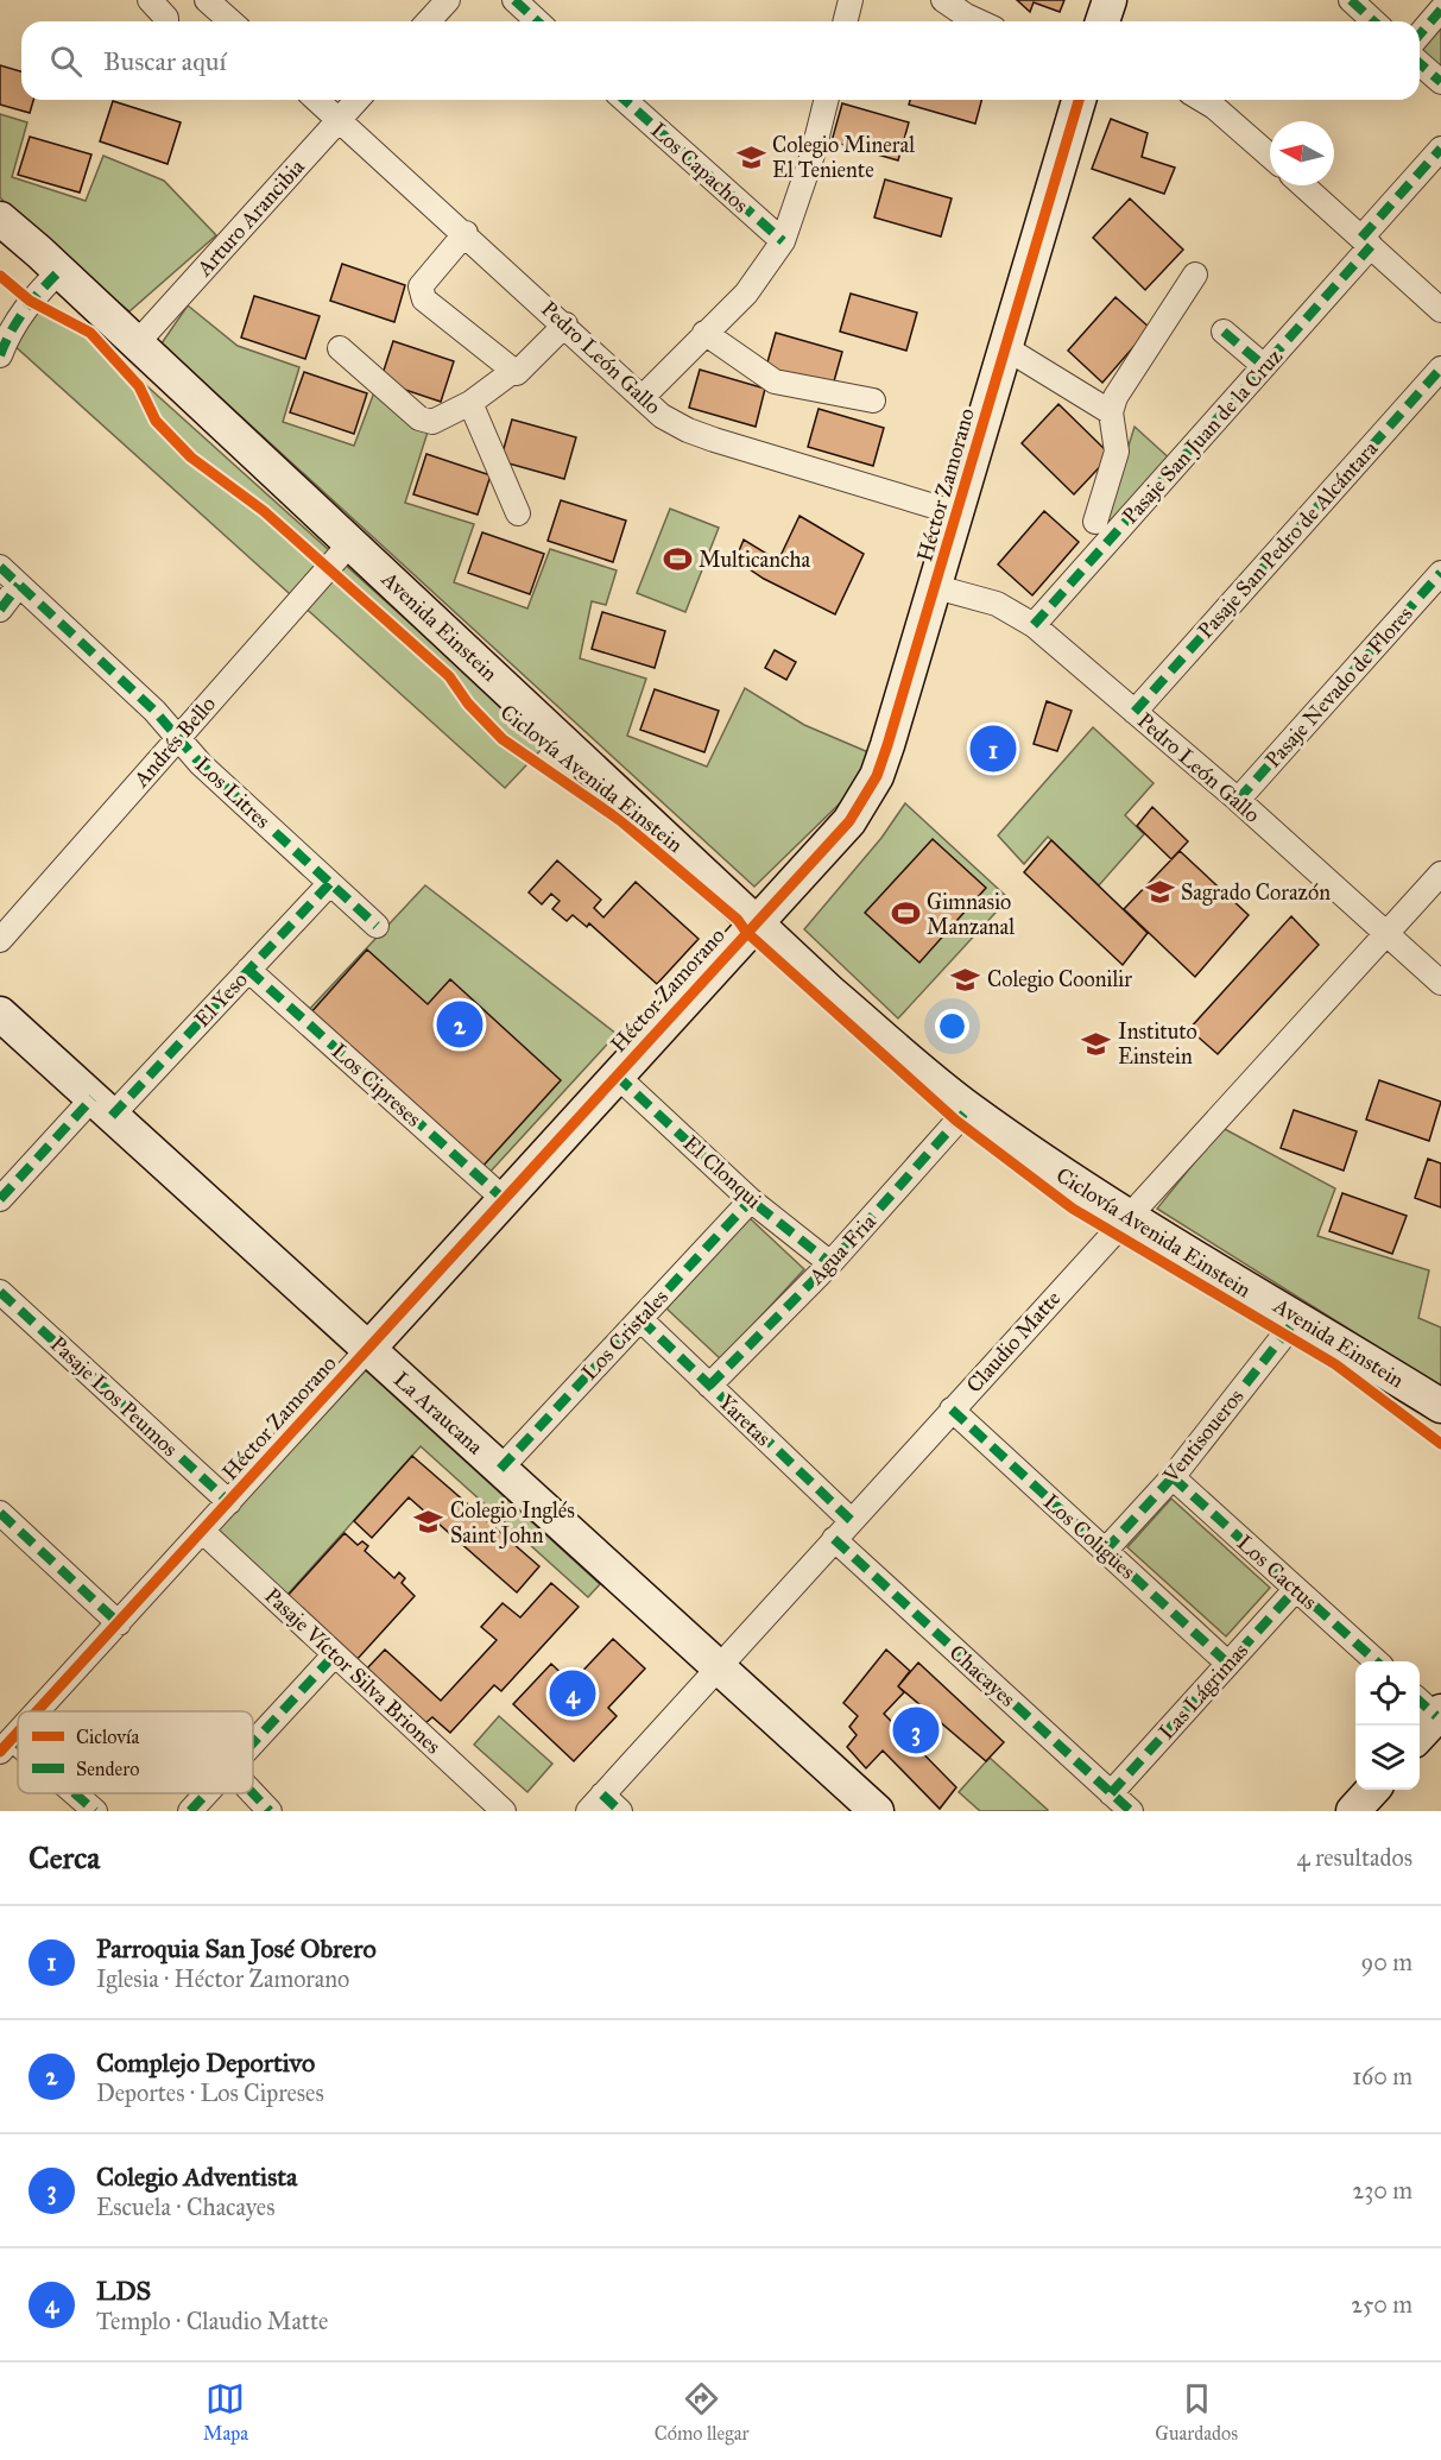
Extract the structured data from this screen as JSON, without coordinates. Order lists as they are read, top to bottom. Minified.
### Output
{"streets":{"street":["Los Capachos","Arturo Arancibia","Pedro León Gallo","Pasaje San Juan de la Cruz","Héctor Zamorano","Pasaje San Pedro de Alcántara","Avenida Einstein","Pasaje Nevado de Flores","Andrés Bello","Los Litres","El Yeso","Los Cipreses","El Clonqui","Agua Fria","Los Cristales","Claudio Matte","Pasaje Los Peumos","La Araucana","Yaretas","Ventisoueros","Los Coligües","Los Cactus","Pasaje Víctor Silva Briones","Chacayes","Las Lágrimas"],"cycle path":["Ciclovía Avenida Einstein"]},"crossings":[["Arturo Arancibia","Pedro León Gallo"],["Arturo Arancibia","Avenida Einstein"],["Pedro León Gallo","Pasaje San Juan de la Cruz"],["Pedro León Gallo","Héctor Zamorano"],["Pedro León Gallo","Pasaje San Pedro de Alcántara"],["Pedro León Gallo","Pasaje Nevado de Flores"],["Pedro León Gallo","Claudio Matte"],["Héctor Zamorano","Avenida Einstein"],["Héctor Zamorano","Los Cipreses"],["Héctor Zamorano","El Clonqui"],["Héctor Zamorano","Pasaje Los Peumos"],["Héctor Zamorano","La Araucana"],["Héctor Zamorano","Pasaje Víctor Silva Briones"],["Avenida Einstein","Andrés Bello"],["Avenida Einstein","Agua Fria"],["Avenida Einstein","Claudio Matte"],["Avenida Einstein","Ventisoueros"],["Andrés Bello","Los Litres"],["Los Litres","El Yeso"],["El Yeso","Los Cipreses"],["El Yeso","La Araucana"],["El Clonqui","Agua Fria"],["El Clonqui","Los Cristales"],["Agua Fria","Yaretas"],["Los Cristales","La Araucana"],["Los Cristales","Yaretas"],["Claudio Matte","La Araucana"],["Claudio Matte","Yaretas"],["Claudio Matte","Los Coligües"],["Claudio Matte","Chacayes"],["Ventisoueros","Los Coligües"],["Ventisoueros","Los Cactus"],["Los Coligües","Las Lágrimas"],["Los Cactus","Las Lágrimas"],["Chacayes","Las Lágrimas"]],"places":{"school or university":["Colegio Mineral El Teniente","Sagrado Corazón","Colegio Coonilir","Instituto Einstein","Colegio Inglés Saint John"],"sports":["Multicancha","Gimnasio Manzanal"]},"legend":["Ciclovía","Sendero"],"north":"left","page":{"search":"Buscar aquí","pins":["1","2","4","3"],"heading":["Cerca","4 resultados"],"list":[{"mark":"1","name":"Parroquia San José Obrero","note":"Iglesia · Héctor Zamorano","value":"90 m"},{"mark":"2","name":"Complejo Deportivo","note":"Deportes · Los Cipreses","value":"160 m"},{"mark":"3","name":"Colegio Adventista","note":"Escuela · Chacayes","value":"230 m"},{"mark":"4","name":"LDS","note":"Templo · Claudio Matte","value":"250 m"}],"nav":["Mapa","Cómo llegar","Guardados"]}}
